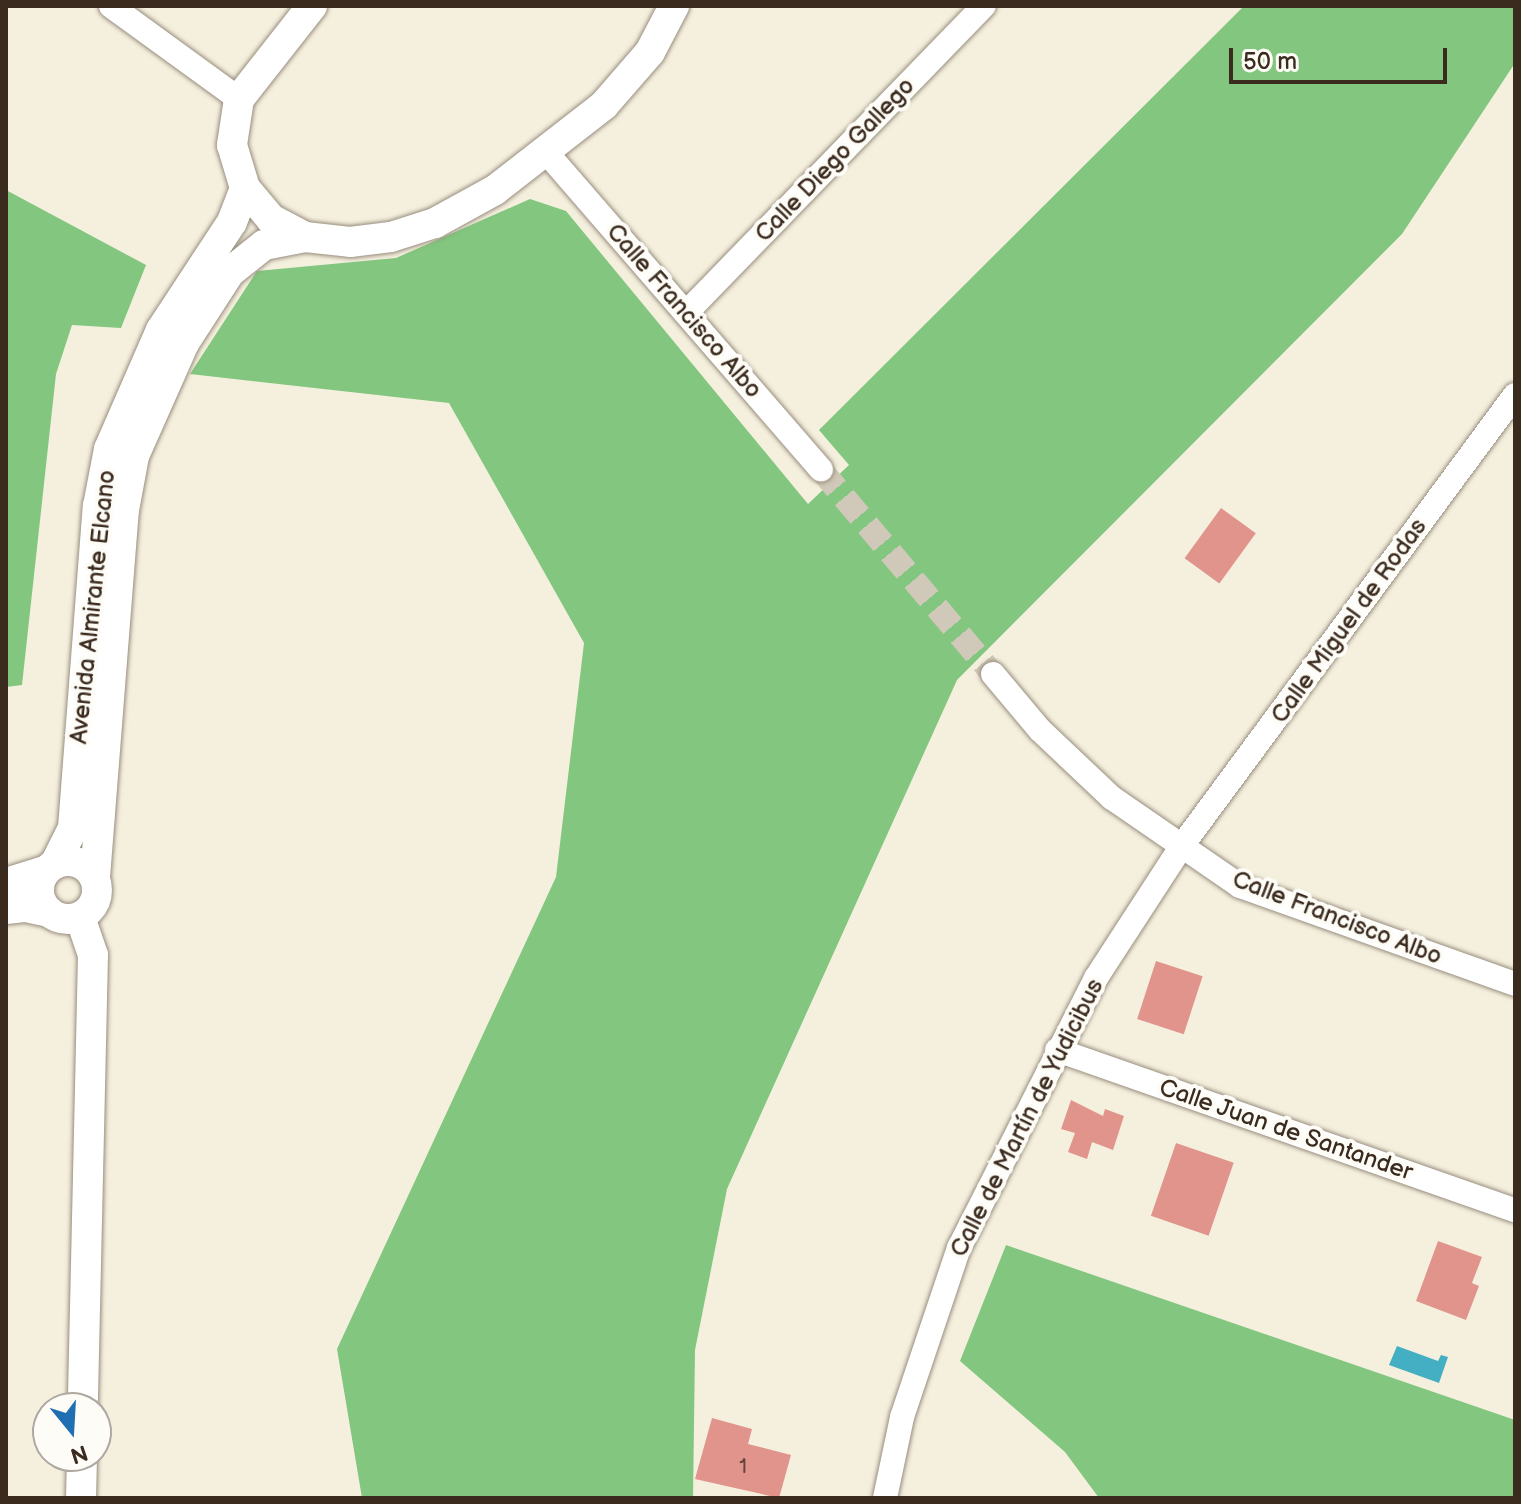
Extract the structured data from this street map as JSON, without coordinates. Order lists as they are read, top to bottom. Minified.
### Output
{"streets":{"street":["Calle Diego Gallego","Calle Francisco Albo","Avenida Almirante Elcano","Calle Miguel de Rodas","Calle de Martín de Yudicibus","Calle Juan de Santander"]},"crossings":[["Calle Diego Gallego","Calle Francisco Albo"],["Calle Francisco Albo","Calle Miguel de Rodas"],["Calle Francisco Albo","Calle de Martín de Yudicibus"],["Calle Miguel de Rodas","Calle de Martín de Yudicibus"],["Calle de Martín de Yudicibus","Calle Juan de Santander"]],"house_numbers":["1"],"scale_bar":"50 m","north":"bottom"}
